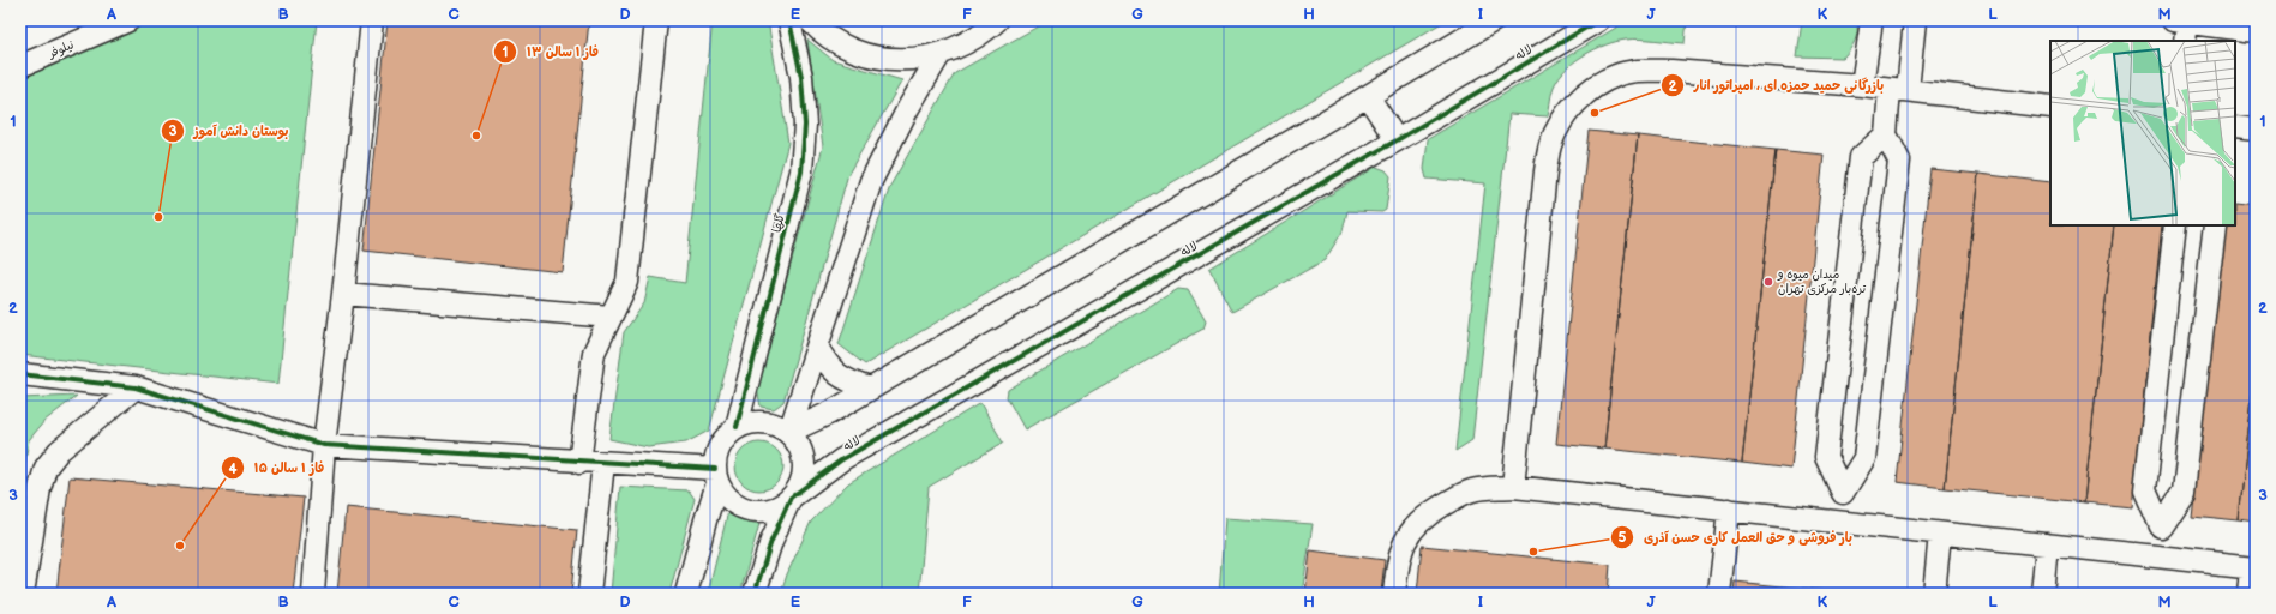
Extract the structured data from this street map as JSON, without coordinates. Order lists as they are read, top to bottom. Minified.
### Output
{"streets":{"street":["نیلوفر","لاله","گلها"]},"crossings":[["لاله","گلها"]],"places":["بازرگانی حمید حمزه ای ، امپراتور انار","فاز ۱ سالن ۱۳","بوستان دانش آموز","میدان میوه و تره‌بار مرکزی تهران","فاز ۱ سالن ۱۵","بار فروشی و حق العمل کاری حسن آذری"],"grid":{"columns":["A","B","C","D","E","F","G","H","I","J","K","L","M"],"rows":["1","2","3"]}}
